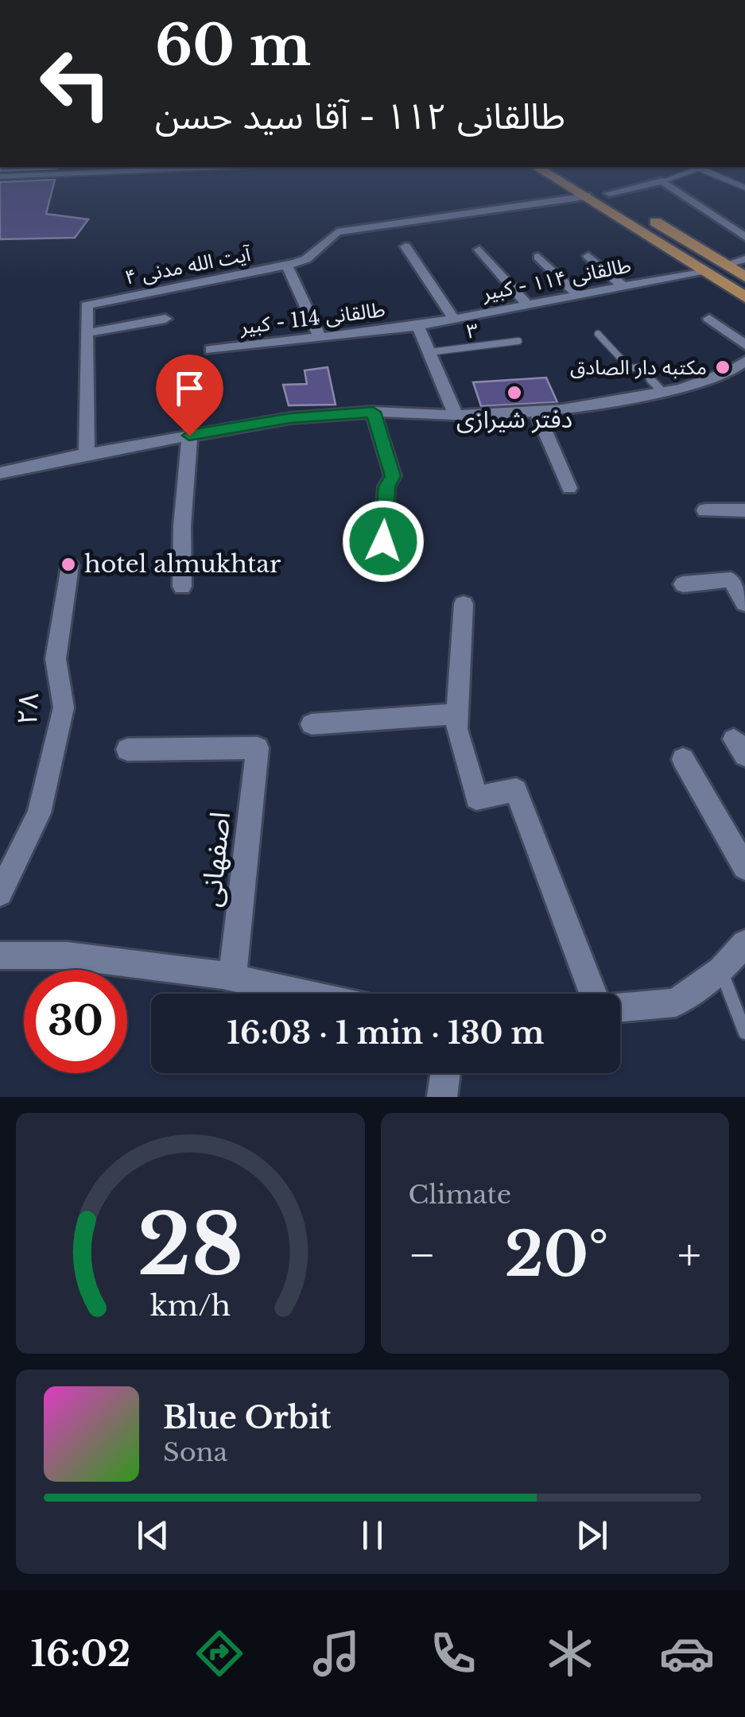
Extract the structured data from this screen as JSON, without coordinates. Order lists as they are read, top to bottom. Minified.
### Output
{"streets":{"street":["۴ آیت الله مدنی","طالقانی ۱۱۴ - کبیر","طالقانی 114 - کبیر","۲۸","اصفهانی"],"lane":["۳"]},"crossings":[["طالقانی ۱۱۴ - کبیر","طالقانی 114 - کبیر"]],"places":["مکتبه دار الصادق","دفتر شیرازی","hotel almukhtar"],"page":{"turn":["60 m","طالقانی ۱۱۲ - آقا سید حسن"],"limit":"30","trip":"16:03 · 1 min · 130 m","tile":"Climate","heat":["−","20°","+"],"song":["Blue Orbit","Sona"],"tabs":"16:02","gauge":["28","km/h"]}}
